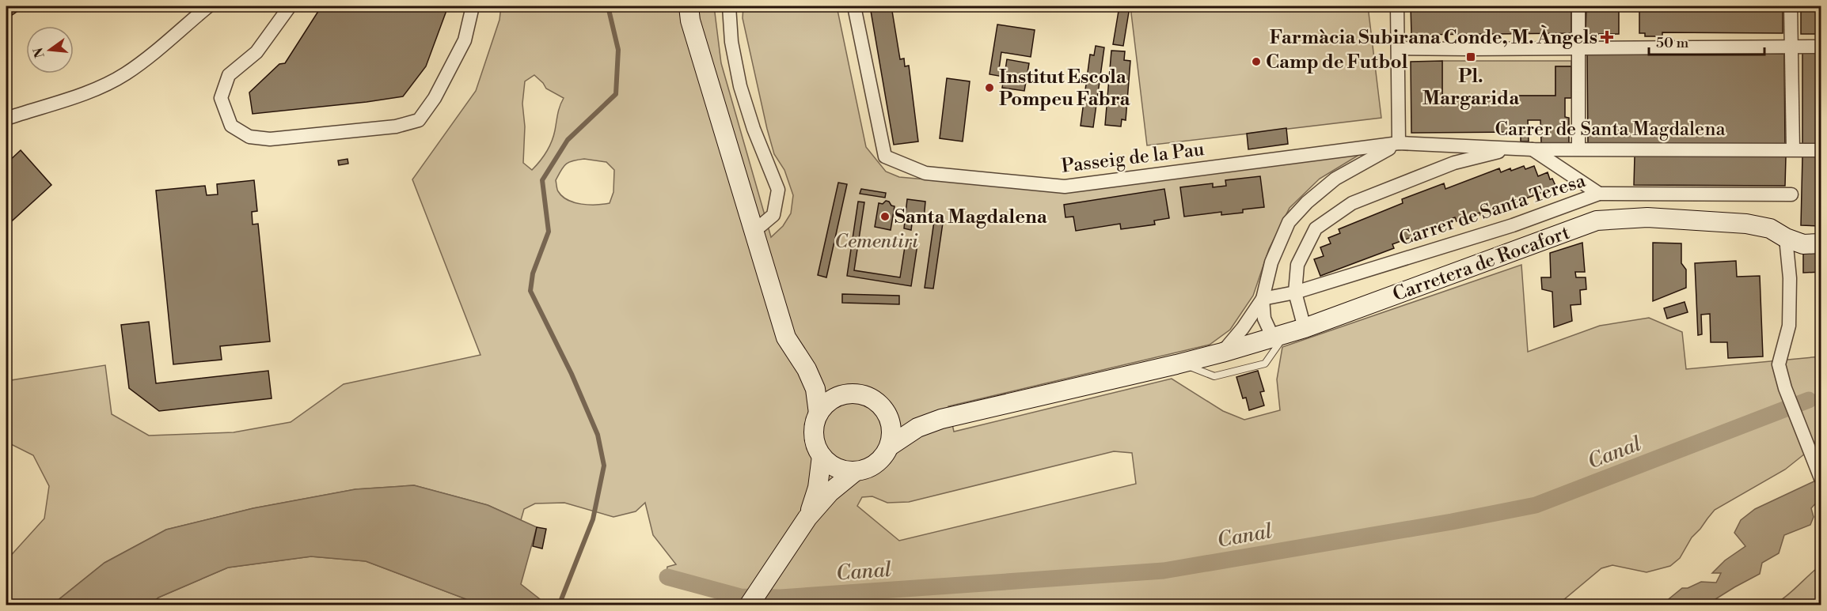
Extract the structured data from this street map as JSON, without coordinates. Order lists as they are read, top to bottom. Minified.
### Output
{"streets":{"street":["Carrer de Santa Magdalena","Passeig de la Pau","Carrer de Santa Teresa","Carretera de Rocafort"]},"crossings":[["Carrer de Santa Magdalena","Passeig de la Pau"]],"water":["Canal"],"parks":["Cementiri"],"places":{"health":["Farmàcia Subirana Conde, M. Àngels"],"transit":["Pl. Margarida"],"other":["Camp de Futbol","Institut Escola Pompeu Fabra","Santa Magdalena"]},"scale_bar":"50 m","north":"left"}
